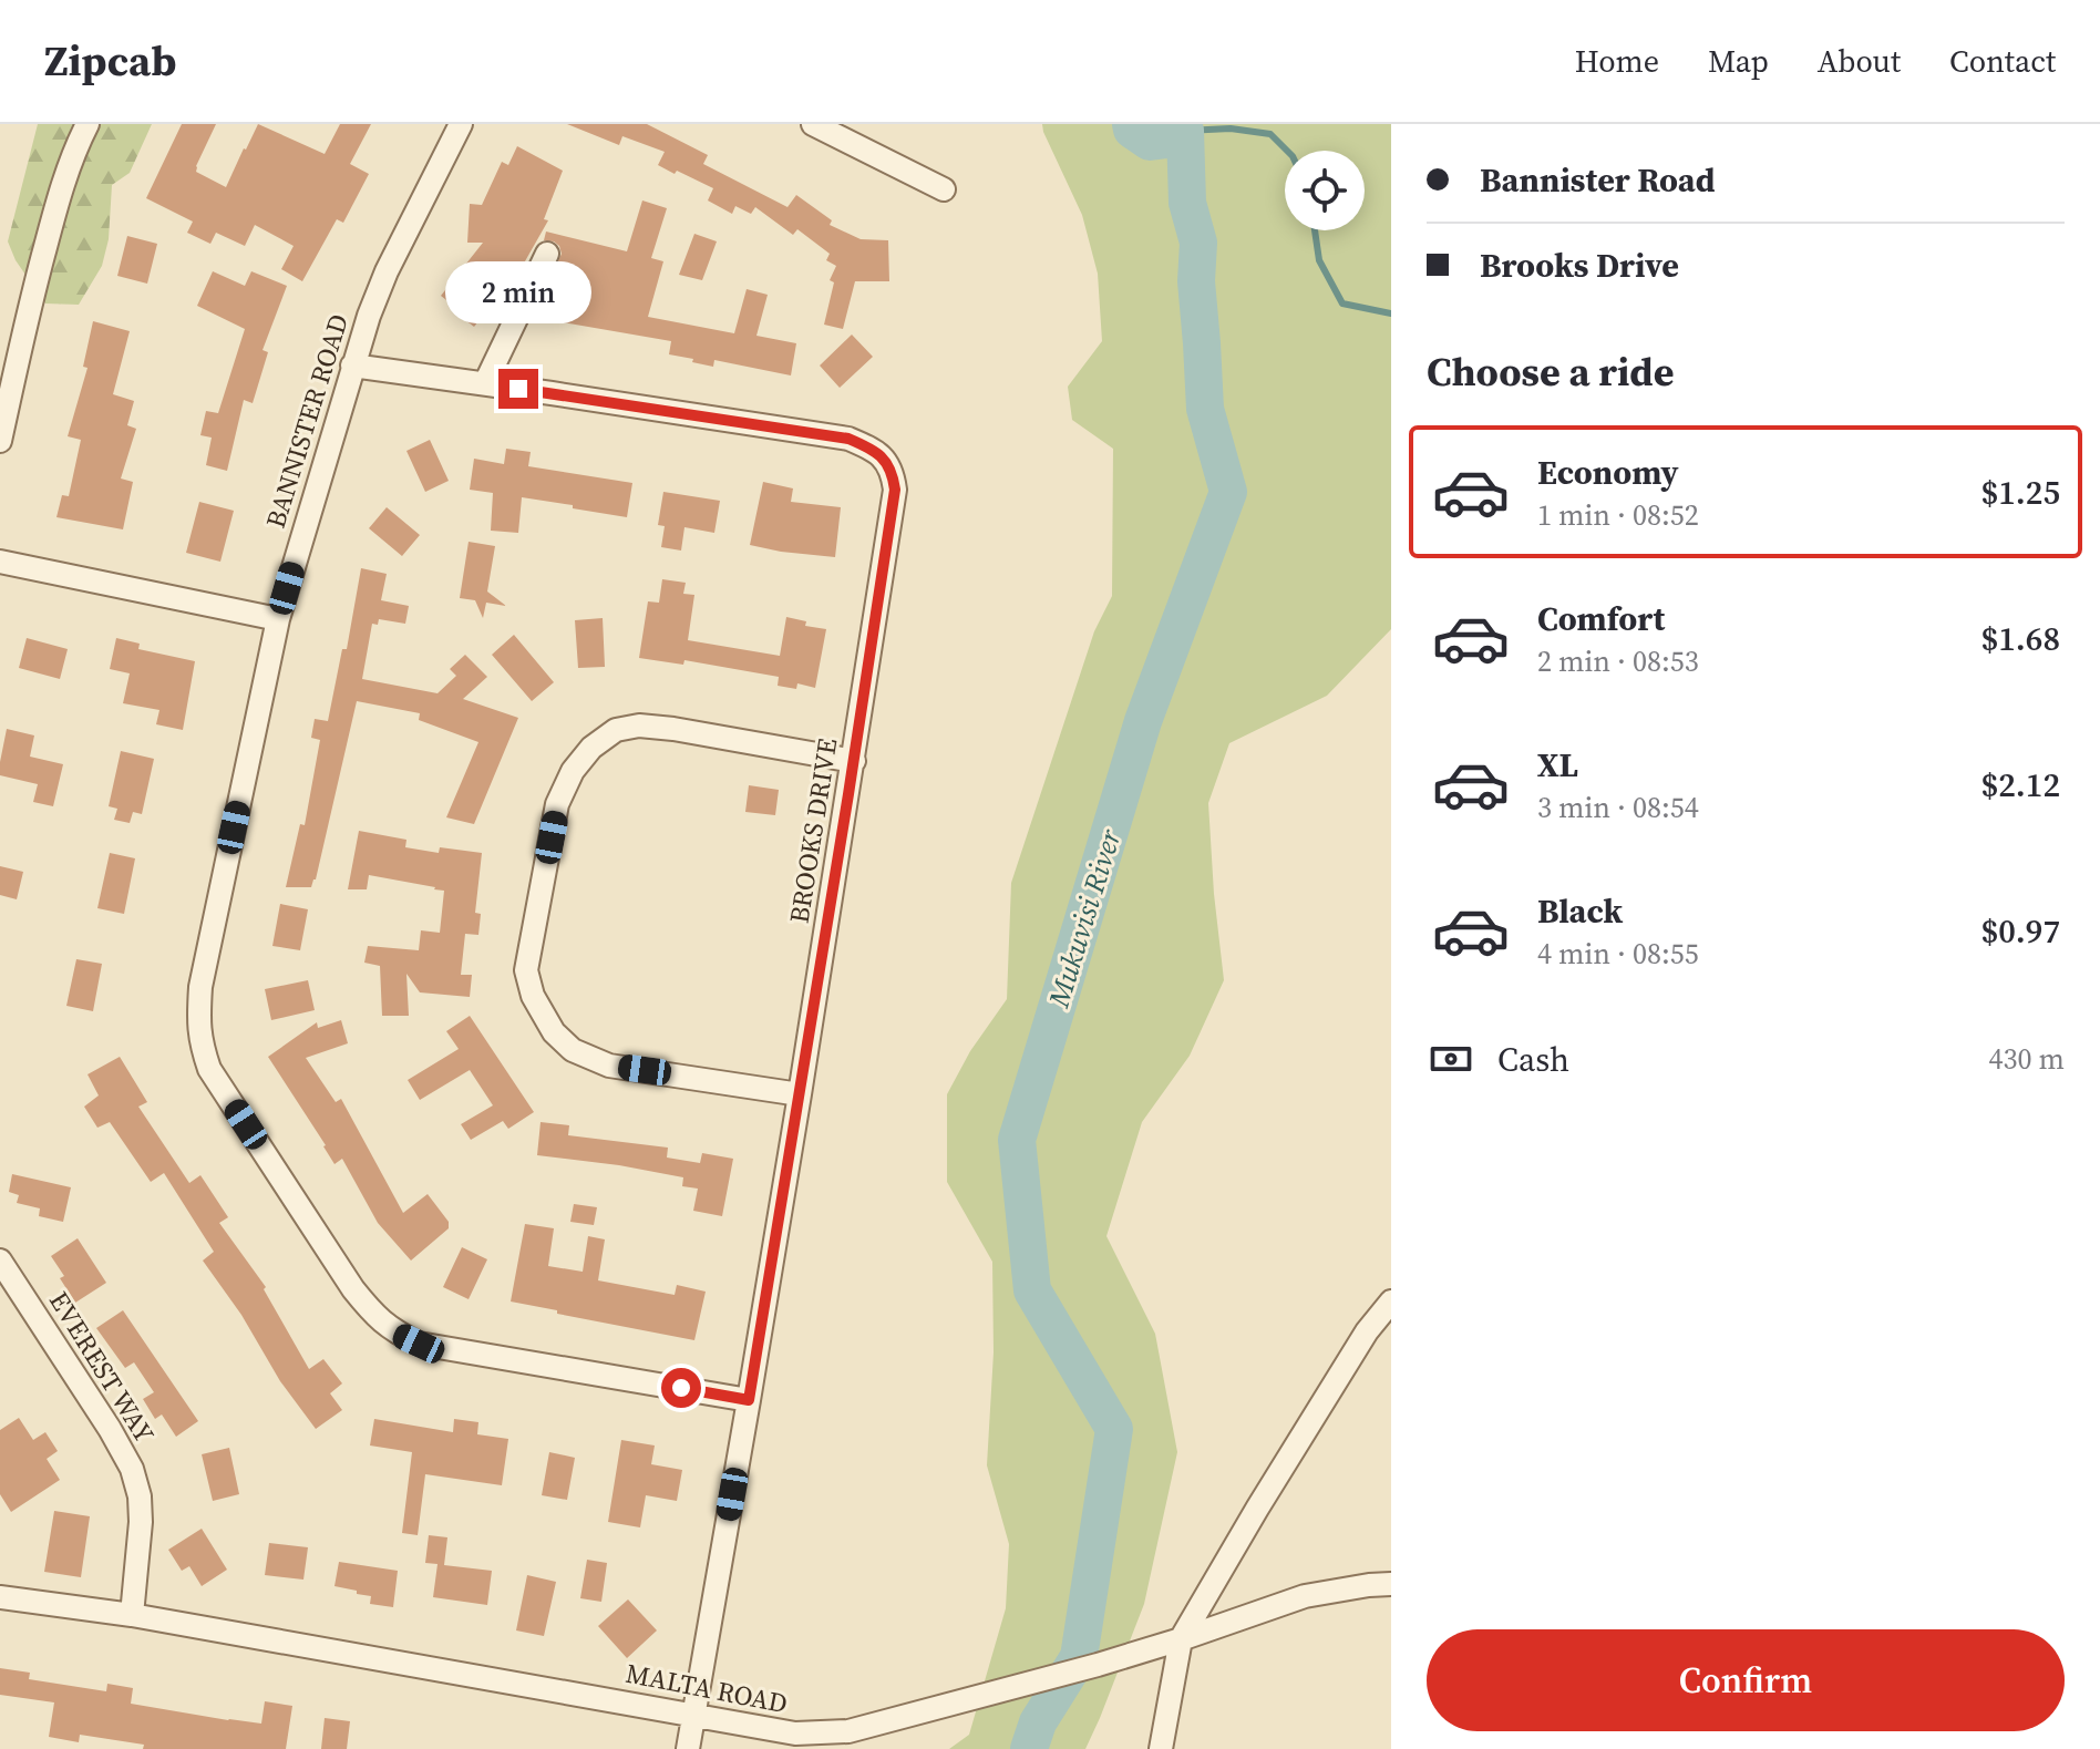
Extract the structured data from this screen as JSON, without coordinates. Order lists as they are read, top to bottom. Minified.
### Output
{"streets":{"street":["BANNISTER ROAD","BROOKS DRIVE","EVEREST WAY","MALTA ROAD"]},"crossings":[["BANNISTER ROAD","BROOKS DRIVE"],["BROOKS DRIVE","MALTA ROAD"],["EVEREST WAY","MALTA ROAD"]],"water":["Mukuvisi River"],"page":{"header":"Zipcab","nav":["Home","Map","About","Contact"],"banner":["Bannister Road","Brooks Drive"],"bubble":"2 min","heading":"Choose a ride","list":[{"name":"Economy","note":"1 min · 08:52","value":"$1.25"},{"name":"Comfort","note":"2 min · 08:53","value":"$1.68"},{"name":"XL","note":"3 min · 08:54","value":"$2.12"},{"name":"Black","note":"4 min · 08:55","value":"$0.97"}],"pay":["Cash","430 m"],"buttons":"Confirm"}}
